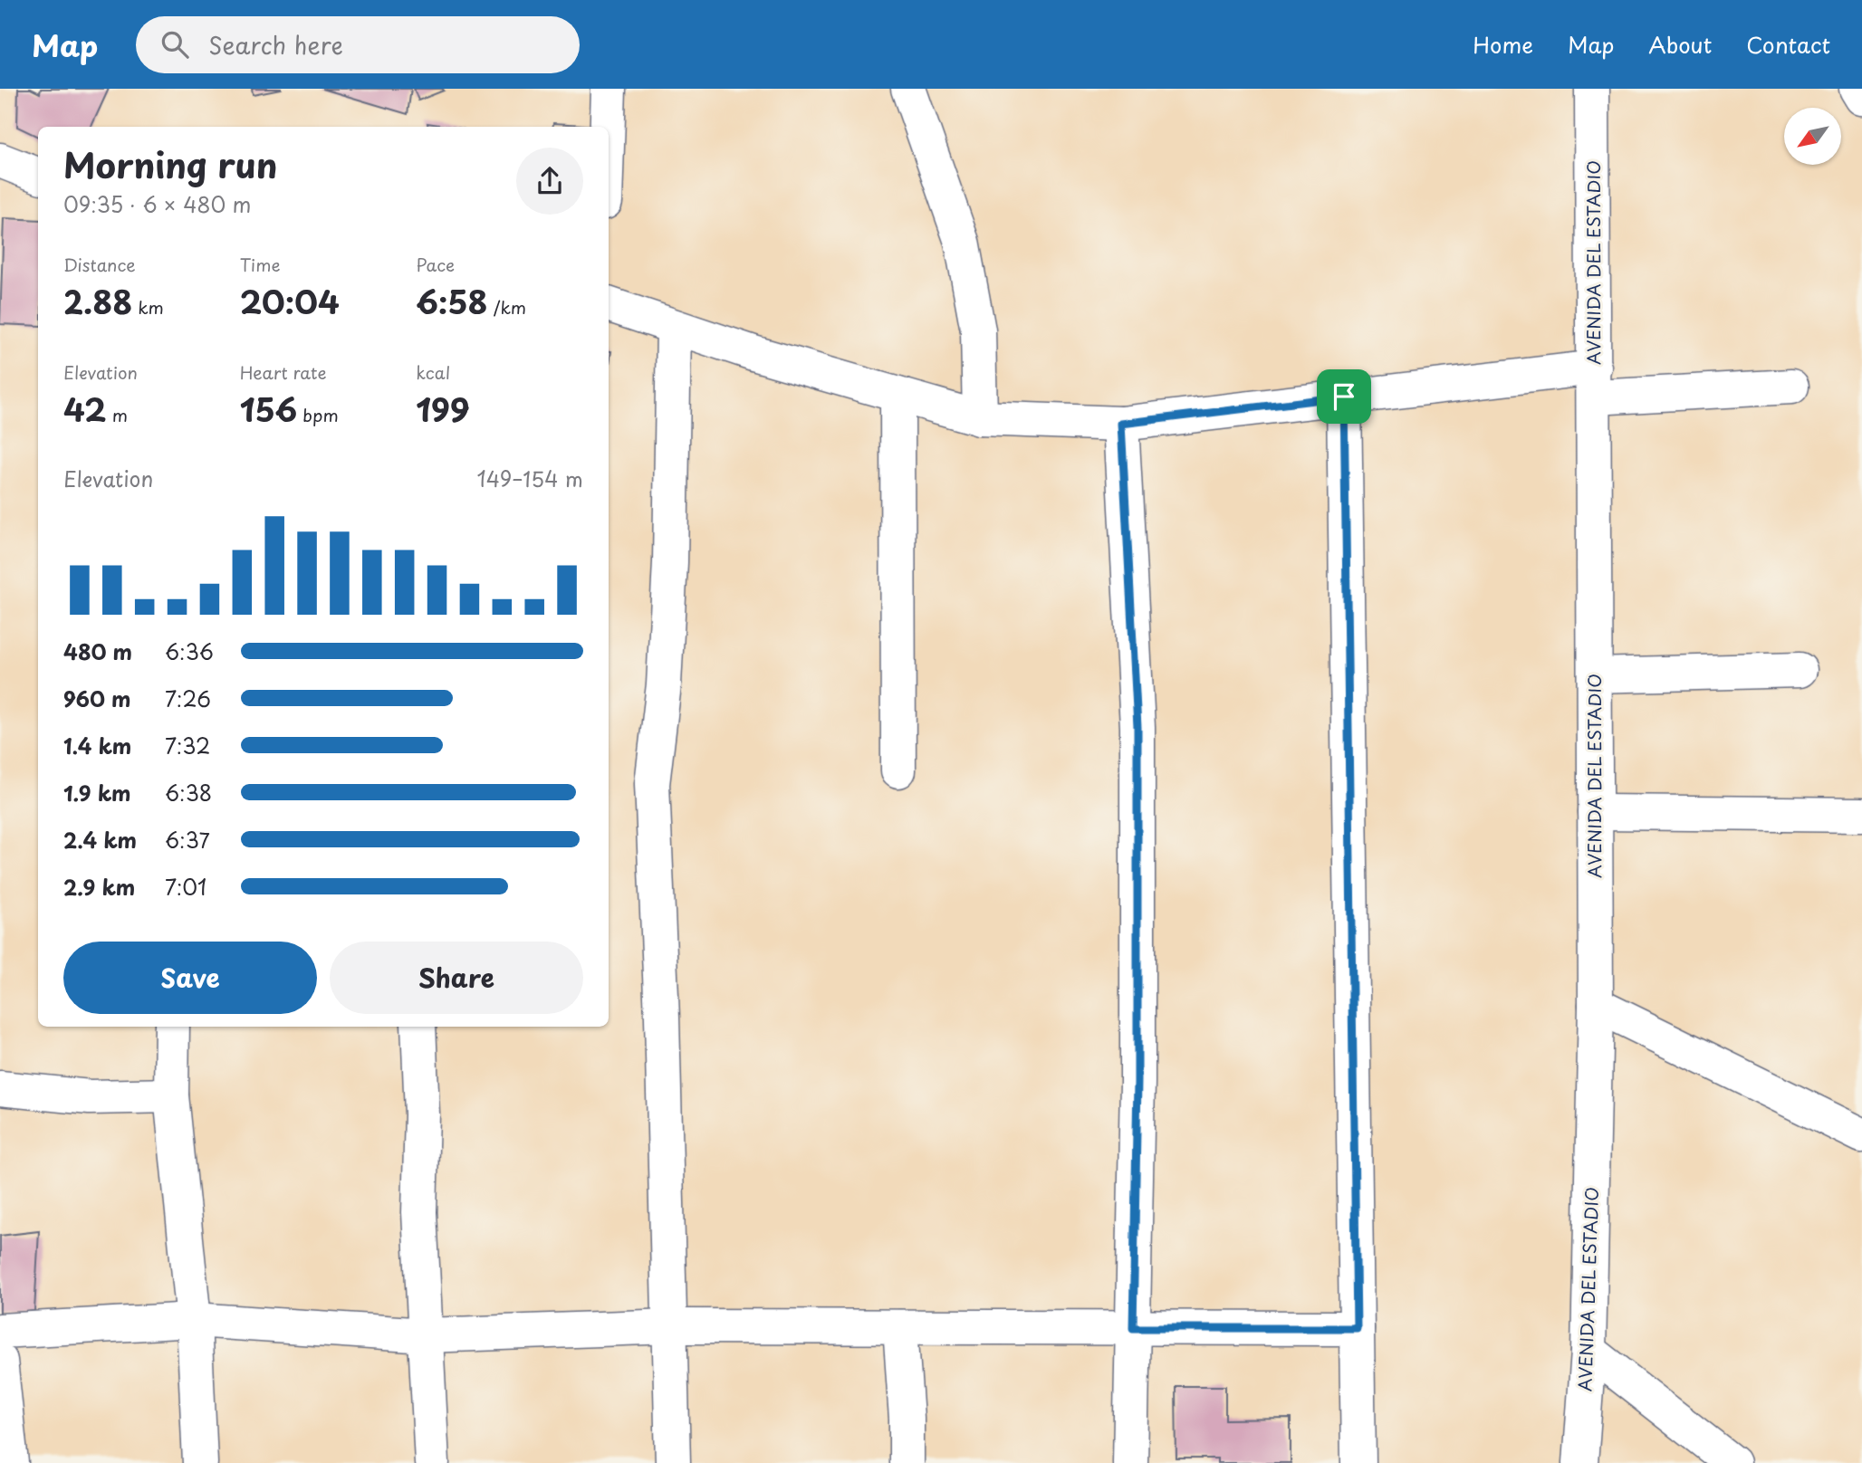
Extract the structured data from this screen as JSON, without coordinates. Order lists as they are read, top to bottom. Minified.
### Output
{"streets":{"street":["AVENIDA DEL ESTADIO"]},"north":"bottom left","page":{"header":"Map","search":"Search here","nav":["Home","Map","About","Contact"],"heading":["Morning run","09:35 · 6 × 480 m"],"stats":[["Distance","2.88 km"],["Time","20:04"],["Pace","6:58 /km"],["Elevation","42 m"],["Heart rate","156 bpm"],["kcal","199"]],"chart":["Elevation","149–154 m"],"list":[{"name":"480 m","note":"6:36"},{"name":"960 m","note":"7:26"},{"name":"1.4 km","note":"7:32"},{"name":"1.9 km","note":"6:38"},{"name":"2.4 km","note":"6:37"},{"name":"2.9 km","note":"7:01"}],"buttons":["Save","Share"]}}
